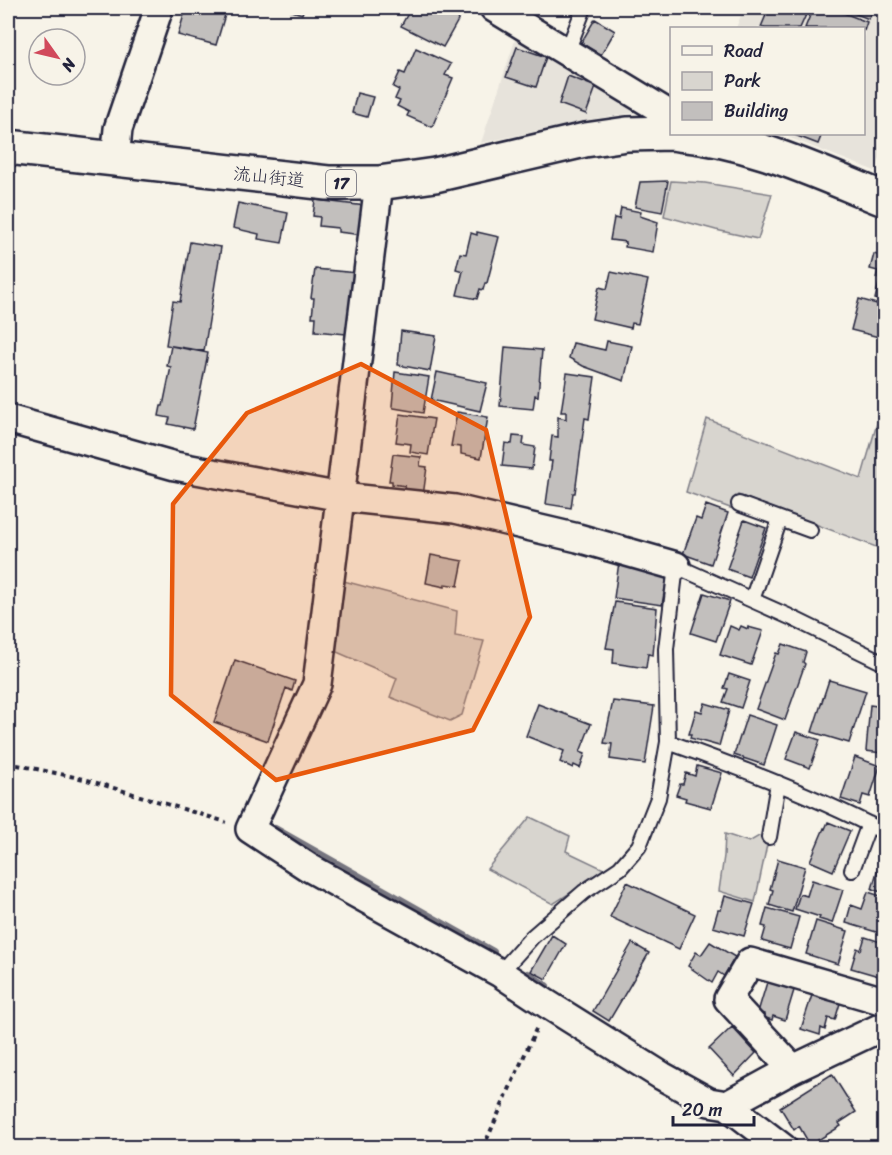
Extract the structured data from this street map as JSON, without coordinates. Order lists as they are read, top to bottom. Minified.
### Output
{"streets":{"main road":["流山街道","17"]},"legend":["Road","Park","Building"],"scale_bar":"20 m","north":"bottom right"}
